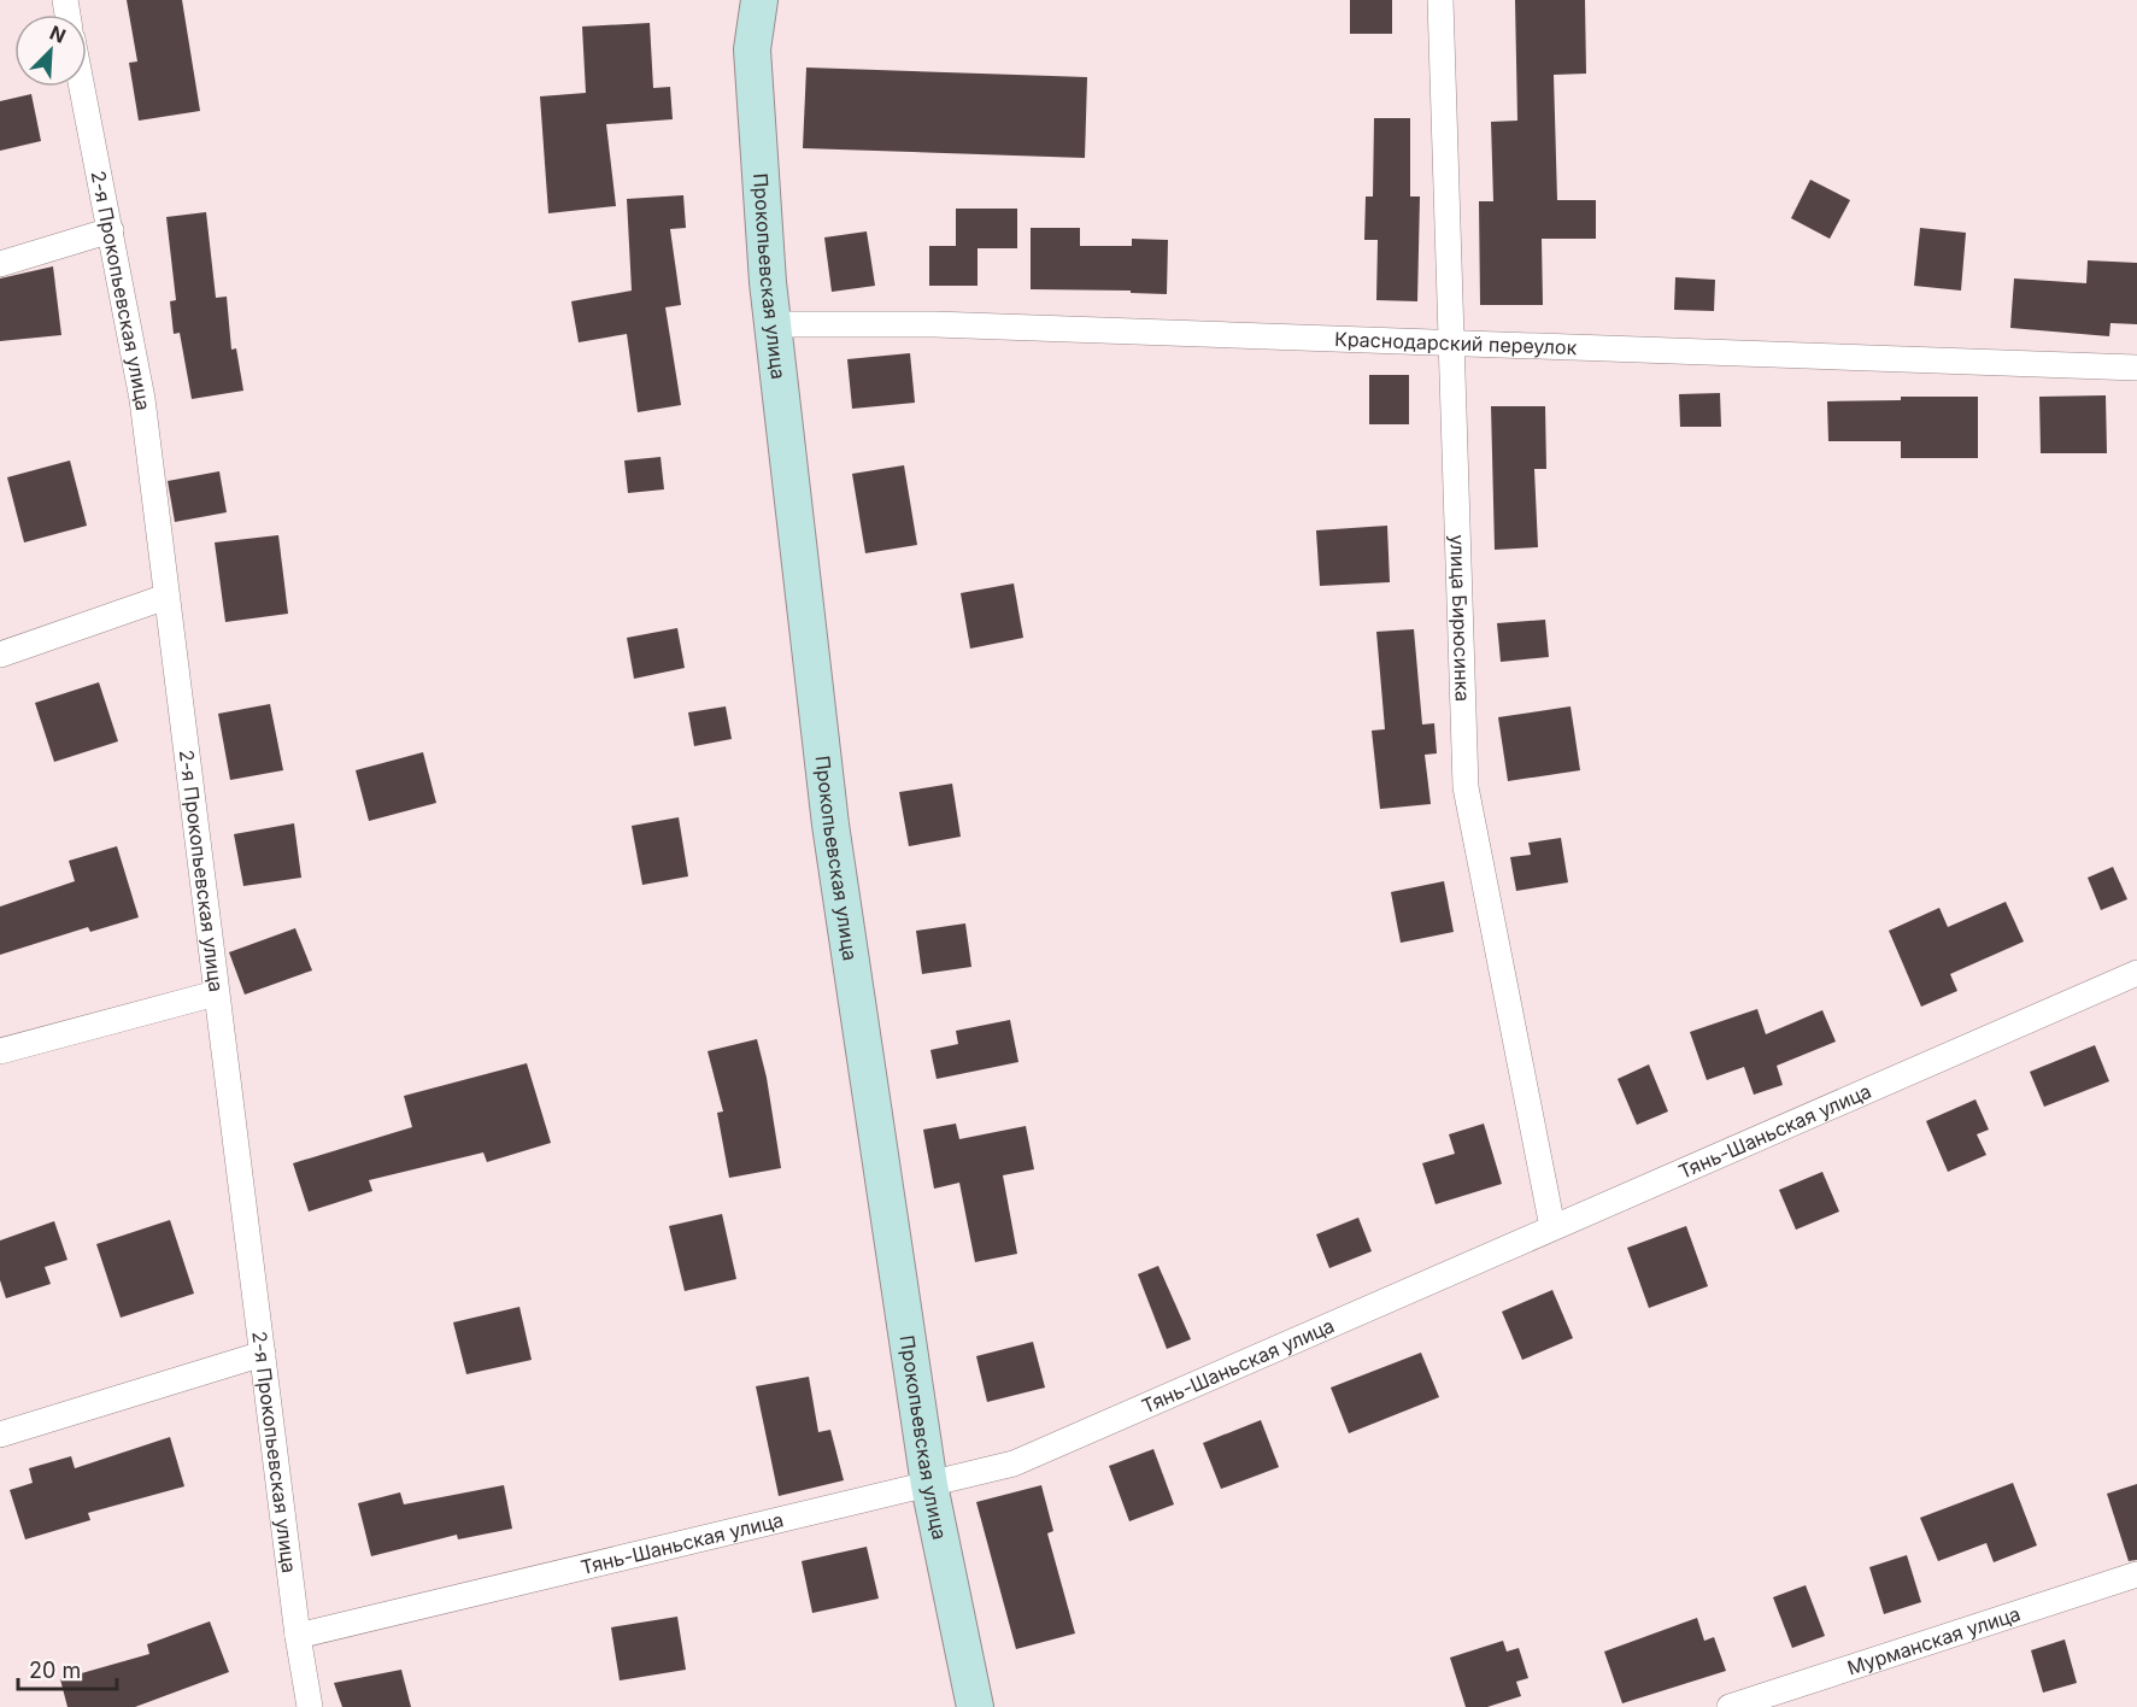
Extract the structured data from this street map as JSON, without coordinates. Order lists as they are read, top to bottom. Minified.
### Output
{"streets":{"main road":["Прокопьевская улица"],"street":["2-я Прокопьевская улица","Краснодарский переулок","улица Бирюсинка","Тянь-Шаньская улица","Мурманская улица"]},"crossings":[["Прокопьевская улица","Краснодарский переулок"],["Прокопьевская улица","Тянь-Шаньская улица"],["2-я Прокопьевская улица","Тянь-Шаньская улица"],["Краснодарский переулок","улица Бирюсинка"],["улица Бирюсинка","Тянь-Шаньская улица"]],"scale_bar":"20 m","north":"top right"}
